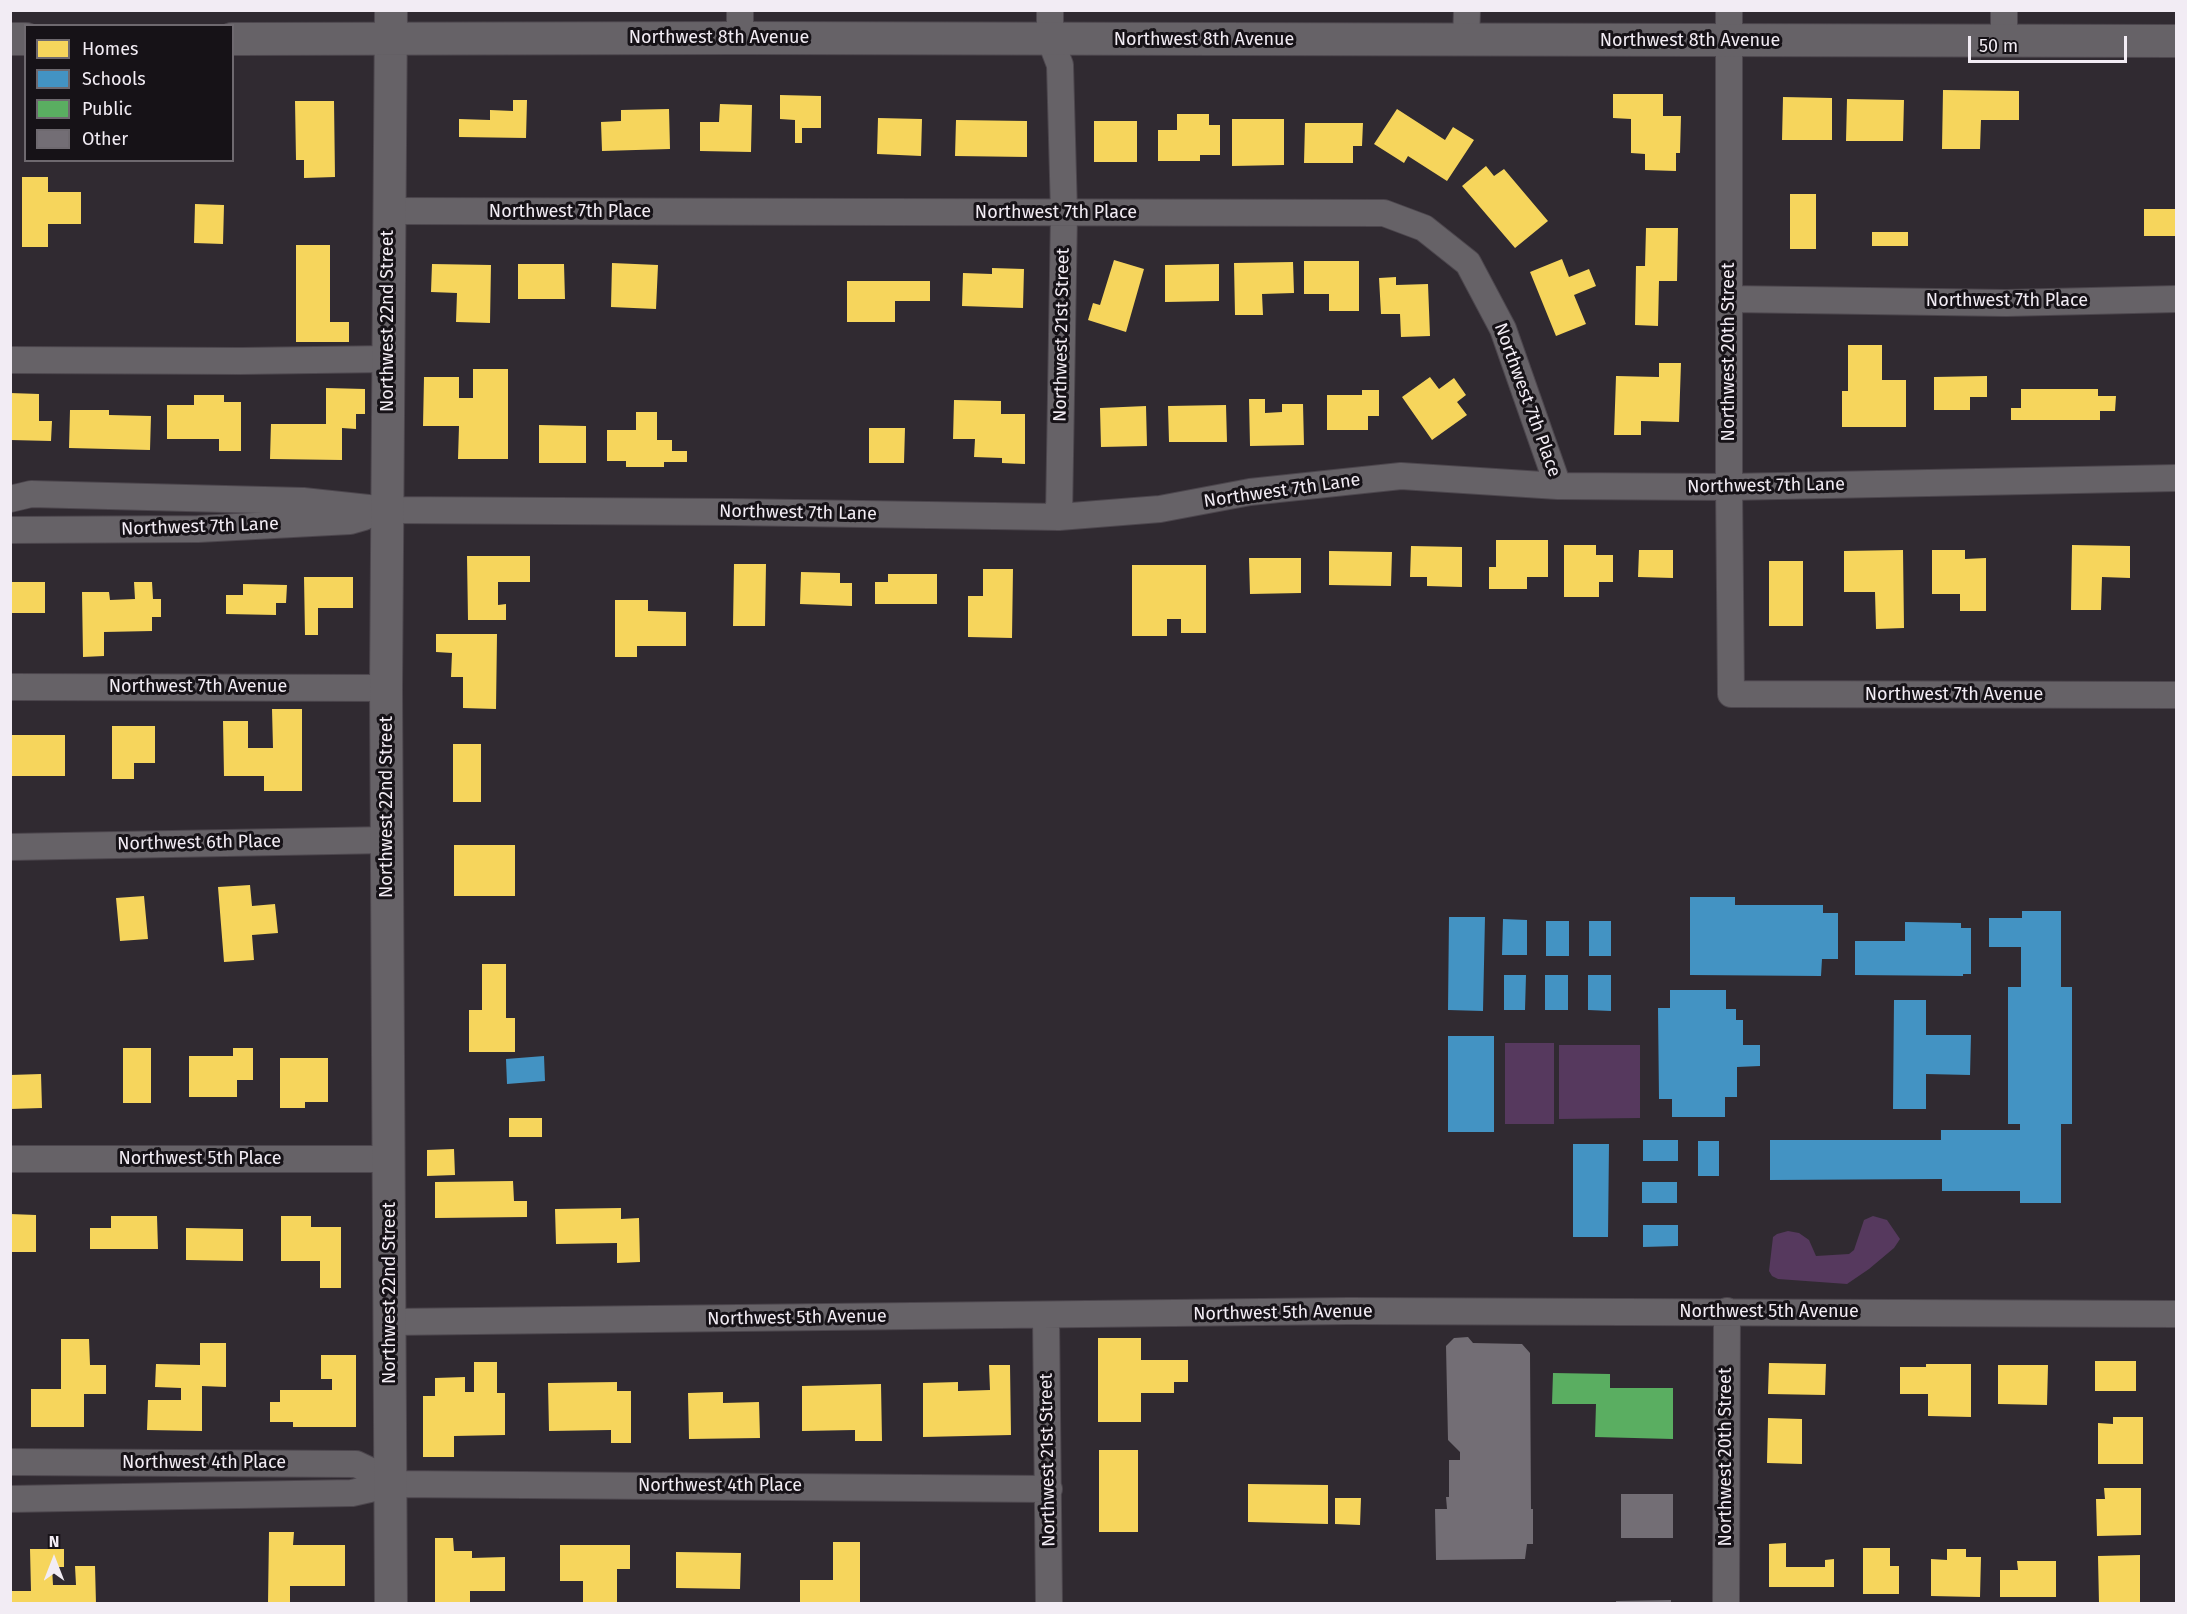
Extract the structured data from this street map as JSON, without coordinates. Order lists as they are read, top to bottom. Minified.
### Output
{"streets":{"street":["Northwest 8th Avenue","Northwest 7th Place","Northwest 22nd Street","Northwest 21st Street","Northwest 20th Street","Northwest 7th Lane","Northwest 7th Avenue","Northwest 6th Place","Northwest 5th Place","Northwest 5th Avenue","Northwest 4th Place"]},"crossings":[["Northwest 8th Avenue","Northwest 22nd Street"],["Northwest 8th Avenue","Northwest 21st Street"],["Northwest 8th Avenue","Northwest 20th Street"],["Northwest 7th Place","Northwest 22nd Street"],["Northwest 7th Place","Northwest 21st Street"],["Northwest 7th Place","Northwest 20th Street"],["Northwest 7th Place","Northwest 7th Lane"],["Northwest 22nd Street","Northwest 7th Lane"],["Northwest 22nd Street","Northwest 7th Avenue"],["Northwest 22nd Street","Northwest 6th Place"],["Northwest 22nd Street","Northwest 5th Place"],["Northwest 22nd Street","Northwest 5th Avenue"],["Northwest 22nd Street","Northwest 4th Place"],["Northwest 21st Street","Northwest 7th Lane"],["Northwest 21st Street","Northwest 5th Avenue"],["Northwest 21st Street","Northwest 4th Place"],["Northwest 20th Street","Northwest 7th Lane"],["Northwest 20th Street","Northwest 7th Avenue"],["Northwest 20th Street","Northwest 5th Avenue"]],"legend":["Homes","Schools","Public","Other"],"scale_bar":"50 m","north":"top"}
